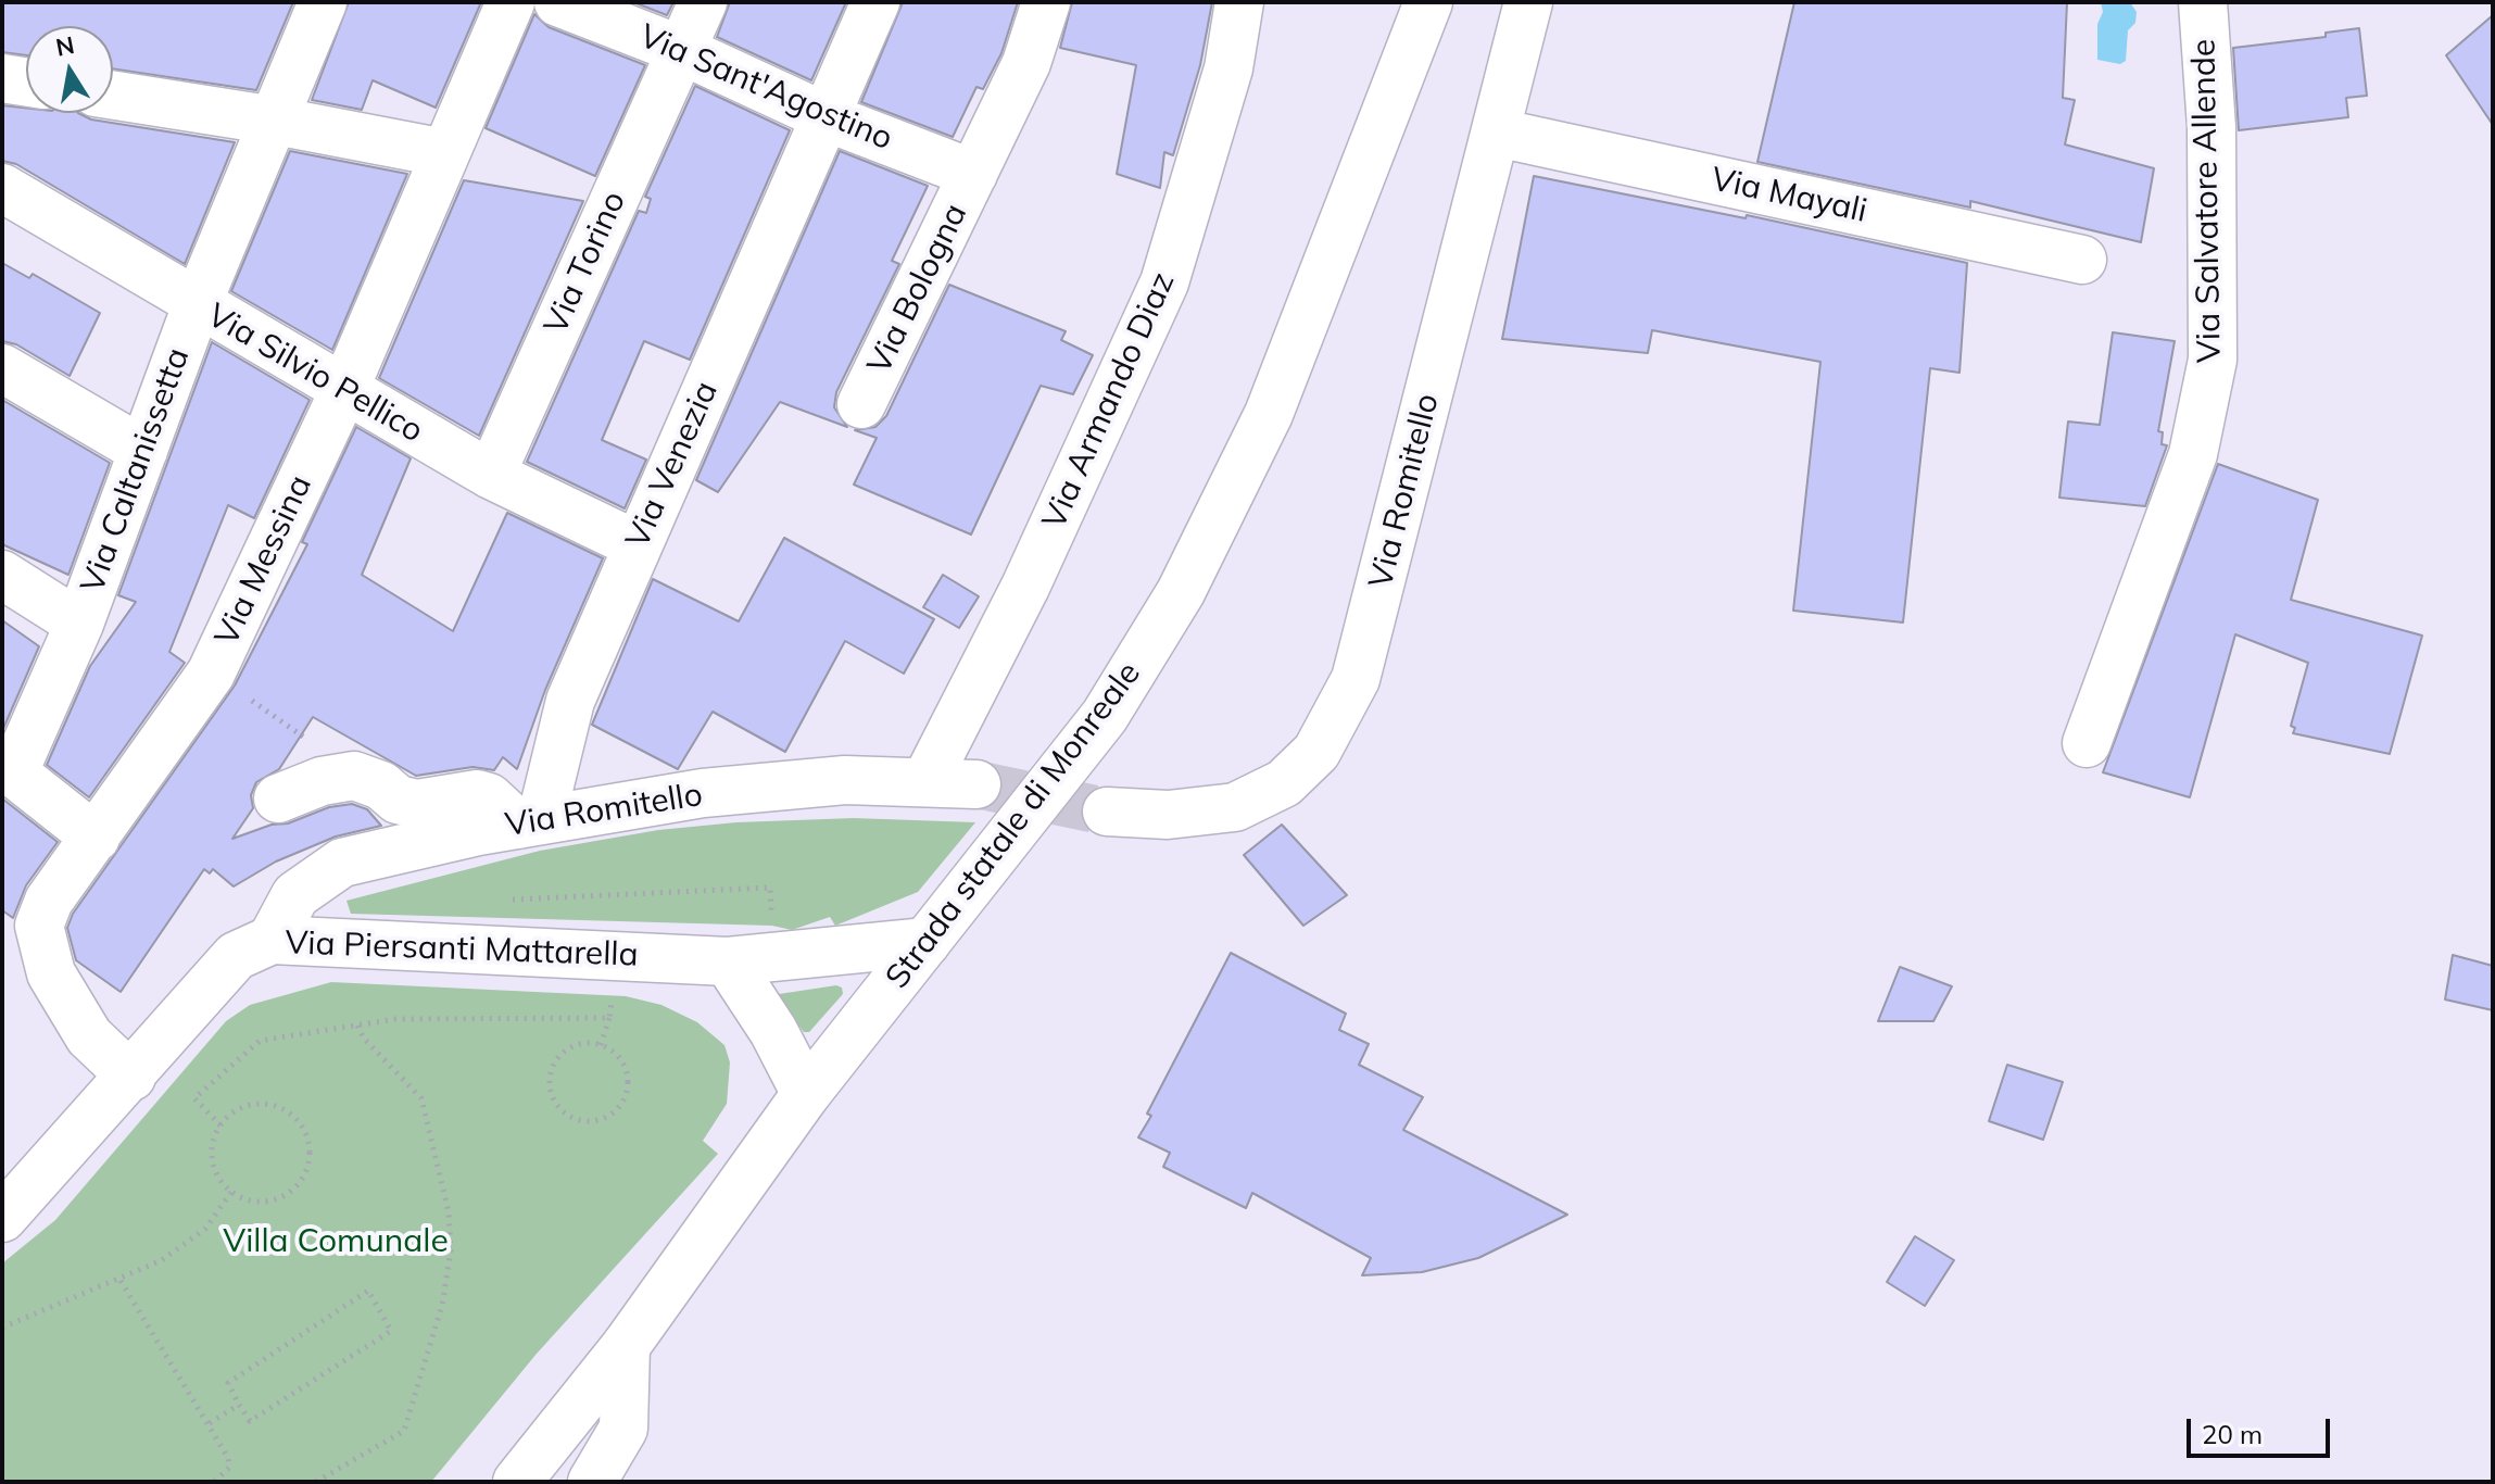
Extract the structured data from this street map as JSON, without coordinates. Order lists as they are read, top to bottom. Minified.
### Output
{"streets":{"street":["Via Sant'Agostino","Via Mayali","Via Salvatore Allende","Via Torino","Via Bologna","Via Silvio Pellico","Via Armando Diaz","Via Venezia","Via Caltanissetta","Via Romitello","Via Messina","Strada statale di Monreale","Via Piersanti Mattarella"]},"crossings":[["Via Sant'Agostino","Via Torino"],["Via Sant'Agostino","Via Bologna"],["Via Sant'Agostino","Via Venezia"],["Via Mayali","Via Romitello"],["Via Torino","Via Silvio Pellico"],["Via Silvio Pellico","Via Venezia"],["Via Silvio Pellico","Via Caltanissetta"],["Via Silvio Pellico","Via Messina"],["Via Armando Diaz","Via Romitello"],["Via Venezia","Via Romitello"],["Via Romitello","Via Piersanti Mattarella"],["Via Messina","Via Piersanti Mattarella"],["Strada statale di Monreale","Via Piersanti Mattarella"]],"parks":["Villa Comunale"],"scale_bar":"20 m","north":"top"}
